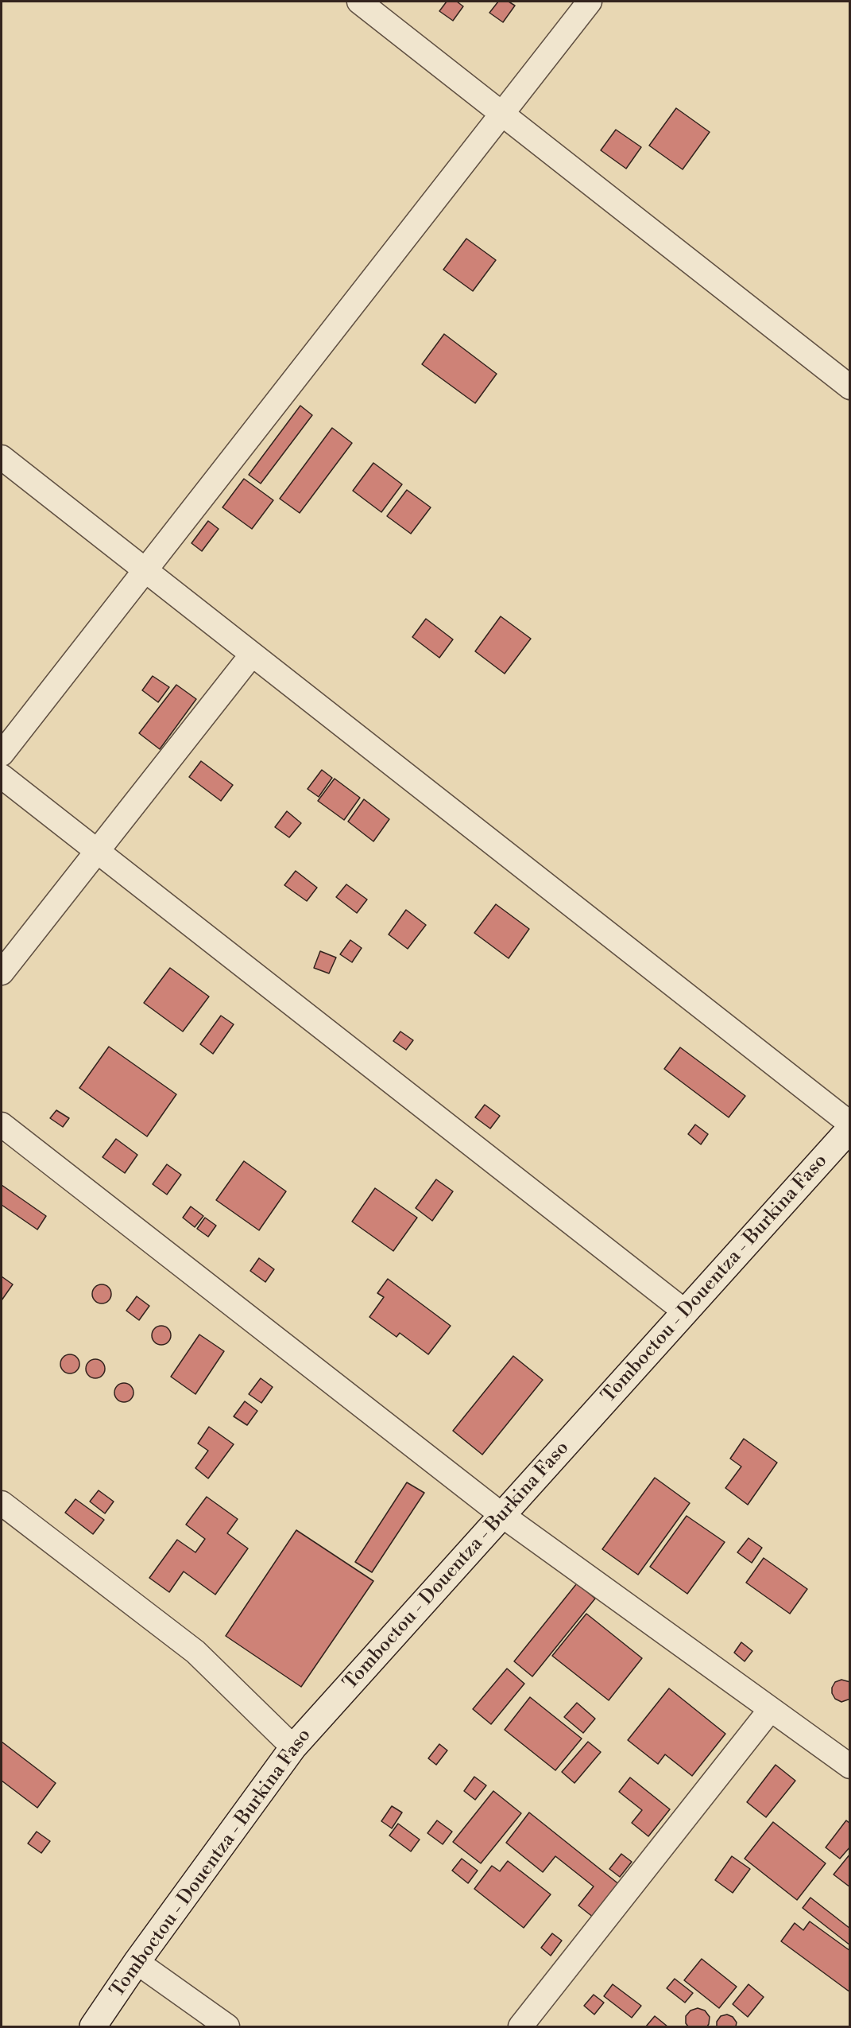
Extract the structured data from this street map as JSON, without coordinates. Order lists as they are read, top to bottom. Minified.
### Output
{"streets":{"main road":["Tomboctou - Douentza - Burkina Faso"]}}
